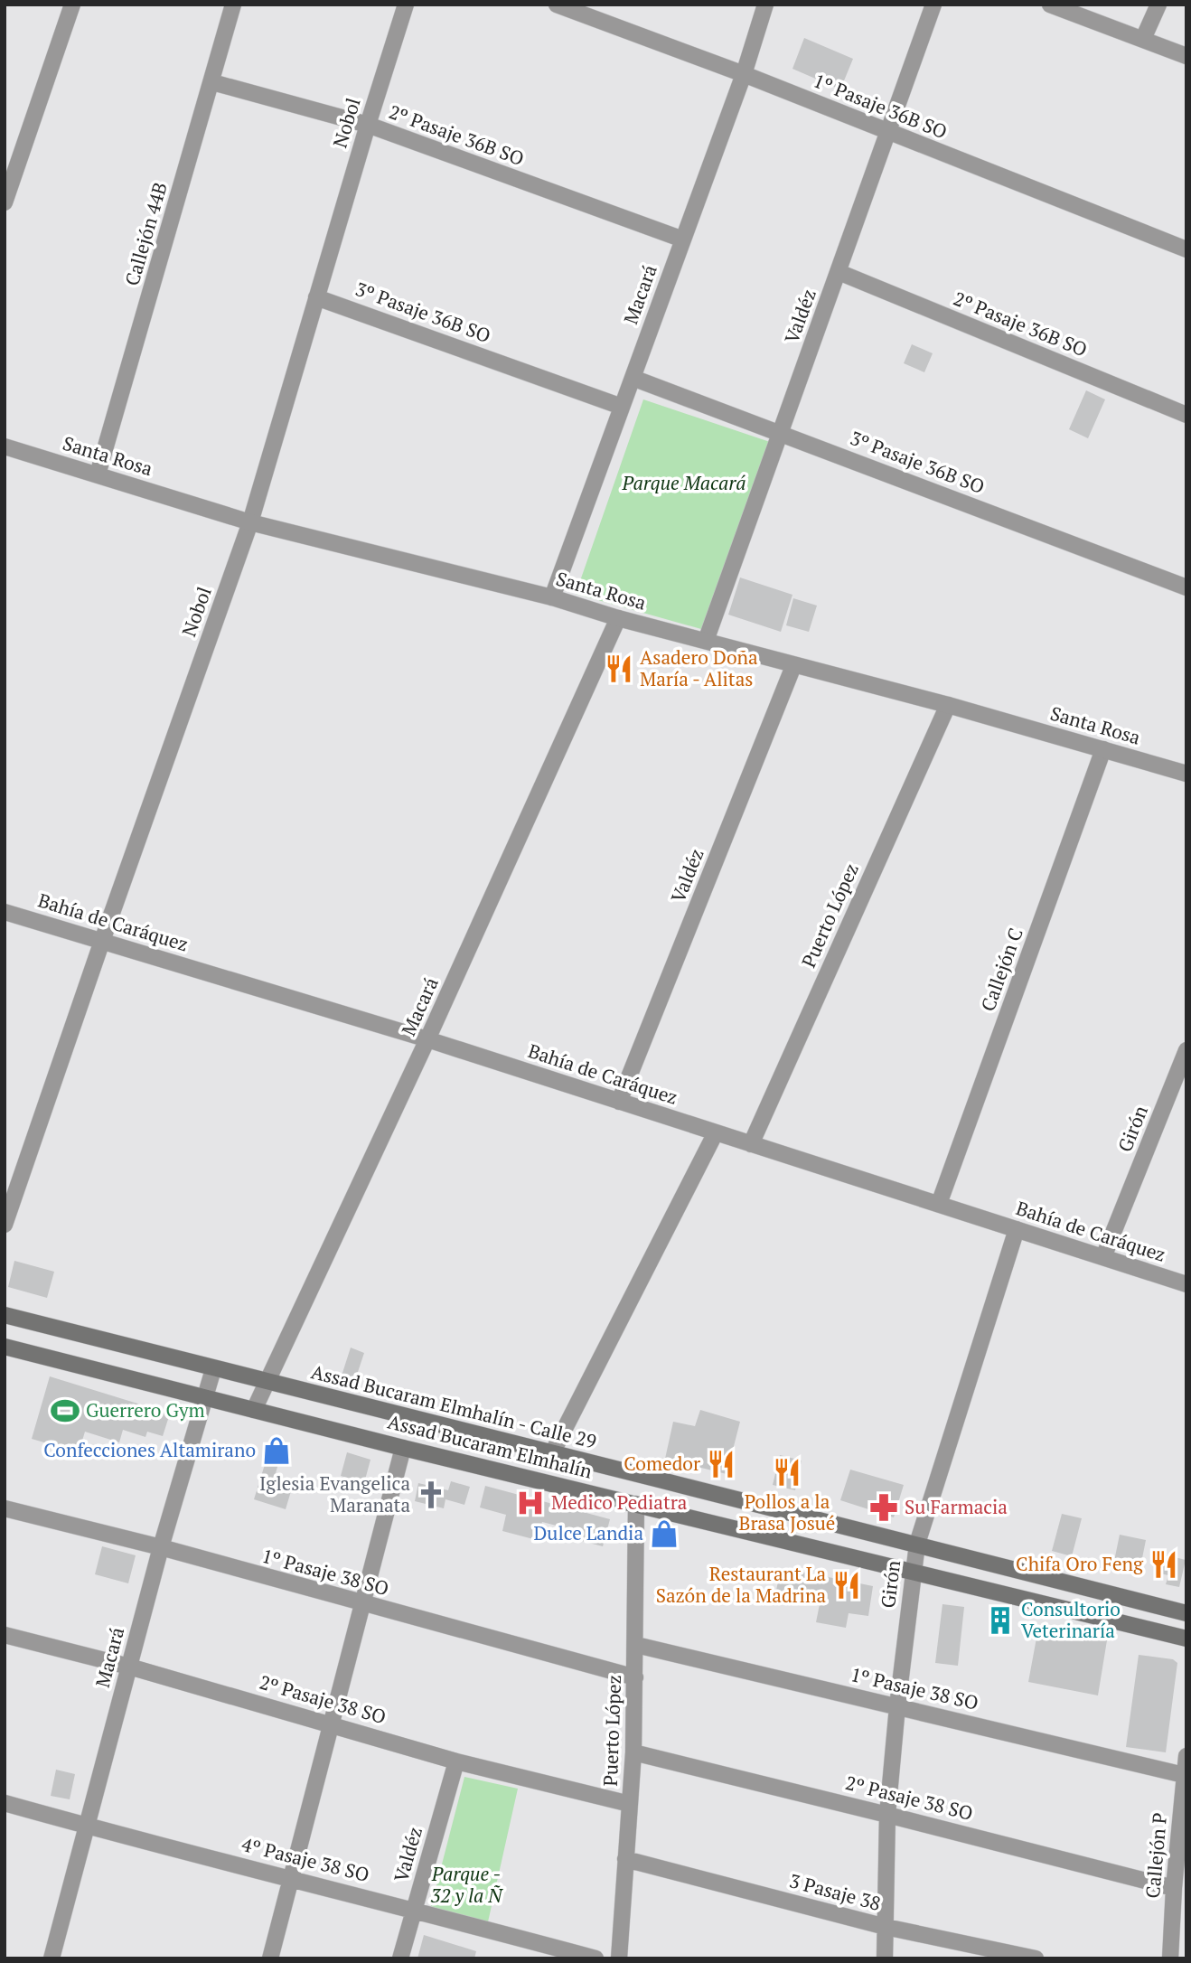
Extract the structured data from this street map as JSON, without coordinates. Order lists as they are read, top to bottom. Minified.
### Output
{"streets":{"main road":["Assad Bucaram Elmhalín - Calle 29","Assad Bucaram Elmhalín"],"street":["1º Pasaje 36B SO","Nobol","2º Pasaje 36B SO","Callejón 44B","Macará","3º Pasaje 36B SO","Valdéz","Santa Rosa","Puerto López","Bahía de Caráquez","Callejón C","Girón","1º Pasaje 38 SO","2º Pasaje 38 SO","Callejón P","4º Pasaje 38 SO","3 Pasaje 38"]},"crossings":[["1º Pasaje 36B SO","Macará"],["1º Pasaje 36B SO","Valdéz"],["Nobol","2º Pasaje 36B SO"],["Nobol","3º Pasaje 36B SO"],["Nobol","Santa Rosa"],["Nobol","Bahía de Caráquez"],["2º Pasaje 36B SO","Callejón 44B"],["2º Pasaje 36B SO","Macará"],["2º Pasaje 36B SO","Valdéz"],["Callejón 44B","Santa Rosa"],["Macará","3º Pasaje 36B SO"],["Macará","Santa Rosa"],["Macará","Bahía de Caráquez"],["Macará","Assad Bucaram Elmhalín - Calle 29"],["Macará","Assad Bucaram Elmhalín"],["Macará","1º Pasaje 38 SO"],["Macará","2º Pasaje 38 SO"],["Macará","4º Pasaje 38 SO"],["3º Pasaje 36B SO","Valdéz"],["Valdéz","Santa Rosa"],["Valdéz","Bahía de Caráquez"],["Valdéz","2º Pasaje 38 SO"],["Valdéz","4º Pasaje 38 SO"],["Santa Rosa","Puerto López"],["Santa Rosa","Callejón C"],["Puerto López","Bahía de Caráquez"],["Puerto López","Assad Bucaram Elmhalín"],["Puerto López","1º Pasaje 38 SO"],["Puerto López","2º Pasaje 38 SO"],["Puerto López","3 Pasaje 38"],["Bahía de Caráquez","Callejón C"],["Bahía de Caráquez","Girón"],["Girón","Assad Bucaram Elmhalín - Calle 29"],["Girón","Assad Bucaram Elmhalín"],["Girón","1º Pasaje 38 SO"],["Girón","2º Pasaje 38 SO"],["Girón","3 Pasaje 38"],["1º Pasaje 38 SO","Callejón P"],["2º Pasaje 38 SO","Callejón P"]],"parks":["Parque Macará","Parque - 32 y la Ñ"],"places":{"restaurant":["Asadero Doña María - Alitas","Comedor","Pollos a la Brasa Josué","Chifa Oro Feng","Restaurant La Sazón de la Madrina"],"sports":["Guerrero Gym"],"shop":["Confecciones Altamirano","Dulce Landia"],"church":["Iglesia Evangelica Maranata"],"hospital":["Medico Pediatra"],"pharmacy":["Su Farmacia"],"building":["Consultorio Veterinaría"]}}
